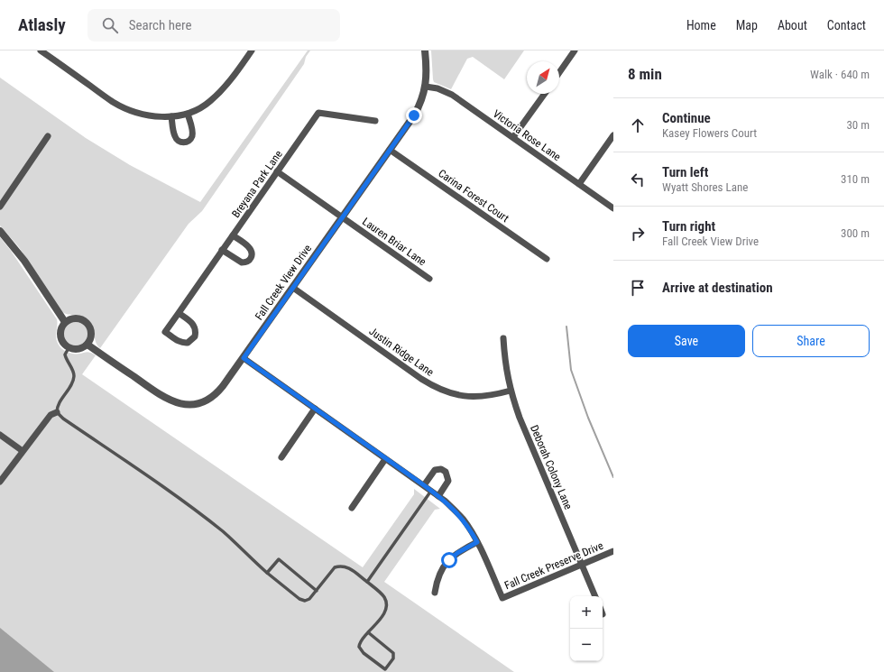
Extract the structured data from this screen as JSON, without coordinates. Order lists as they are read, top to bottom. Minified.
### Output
{"streets":{"street":["Victoria Rose Lane","Breyana Park Lane","Carina Forest Court","Lauren Briar Lane","Fall Creek View Drive","Justin Ridge Lane","Deborah Colony Lane","Fall Creek Preserve Drive"]},"crossings":[["Victoria Rose Lane","Fall Creek View Drive"],["Breyana Park Lane","Lauren Briar Lane"],["Carina Forest Court","Fall Creek View Drive"],["Lauren Briar Lane","Fall Creek View Drive"],["Fall Creek View Drive","Justin Ridge Lane"],["Justin Ridge Lane","Deborah Colony Lane"],["Deborah Colony Lane","Fall Creek Preserve Drive"]],"north":"top right","page":{"header":"Atlasly","search":"Search here","nav":["Home","Map","About","Contact"],"heading":["8 min","Walk · 640 m"],"list":[["Continue","Kasey Flowers Court","30 m"],["Turn left","Wyatt Shores Lane","310 m"],["Turn right","Fall Creek View Drive","300 m"],"Arrive at destination"],"buttons":["Save","Share"],"map_buttons":["+","−"]}}
